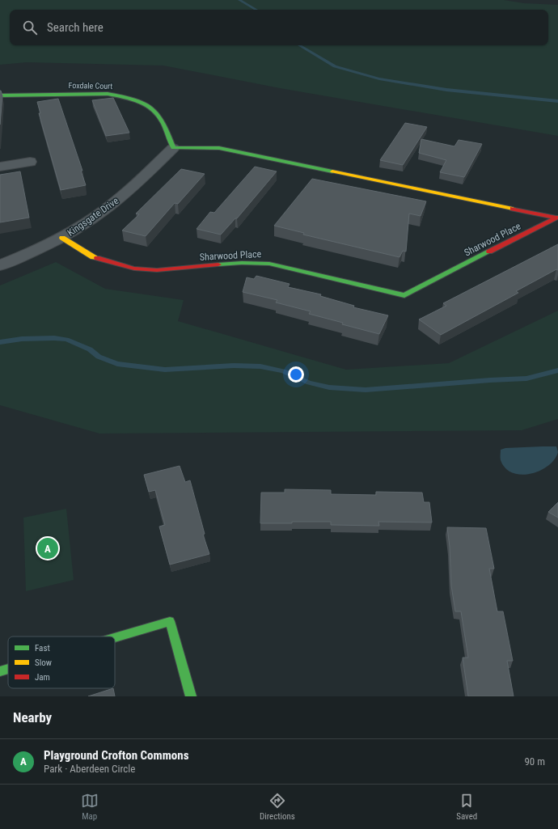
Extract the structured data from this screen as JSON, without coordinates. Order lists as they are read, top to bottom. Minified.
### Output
{"streets":{"street":["Foxdale Court","Kingsgate Drive","Sharwood Place"]},"crossings":[["Foxdale Court","Kingsgate Drive"],["Foxdale Court","Sharwood Place"],["Kingsgate Drive","Sharwood Place"]],"legend":["Fast","Slow","Jam"],"page":{"search":"Search here","pins":"A","heading":"Nearby","list":[{"mark":"A","name":"Playground Crofton Commons","note":"Park · Aberdeen Circle","value":"90 m"}],"nav":["Map","Directions","Saved"]}}
